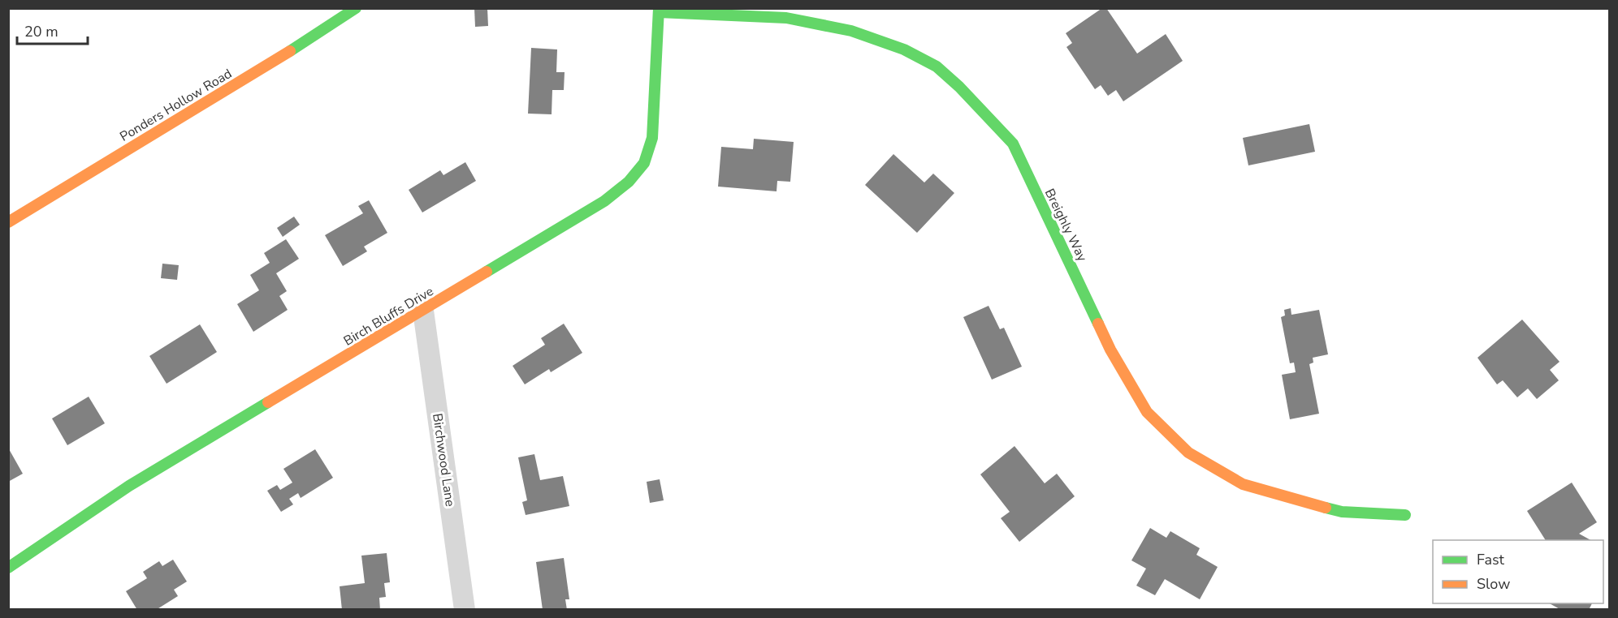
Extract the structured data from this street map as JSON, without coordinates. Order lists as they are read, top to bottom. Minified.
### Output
{"streets":{"street":["Ponders Hollow Road","Breighly Way","Birch Bluffs Drive","Birchwood Lane"]},"crossings":[["Breighly Way","Birch Bluffs Drive"],["Birch Bluffs Drive","Birchwood Lane"]],"legend":["Fast","Slow"],"scale_bar":"20 m"}
